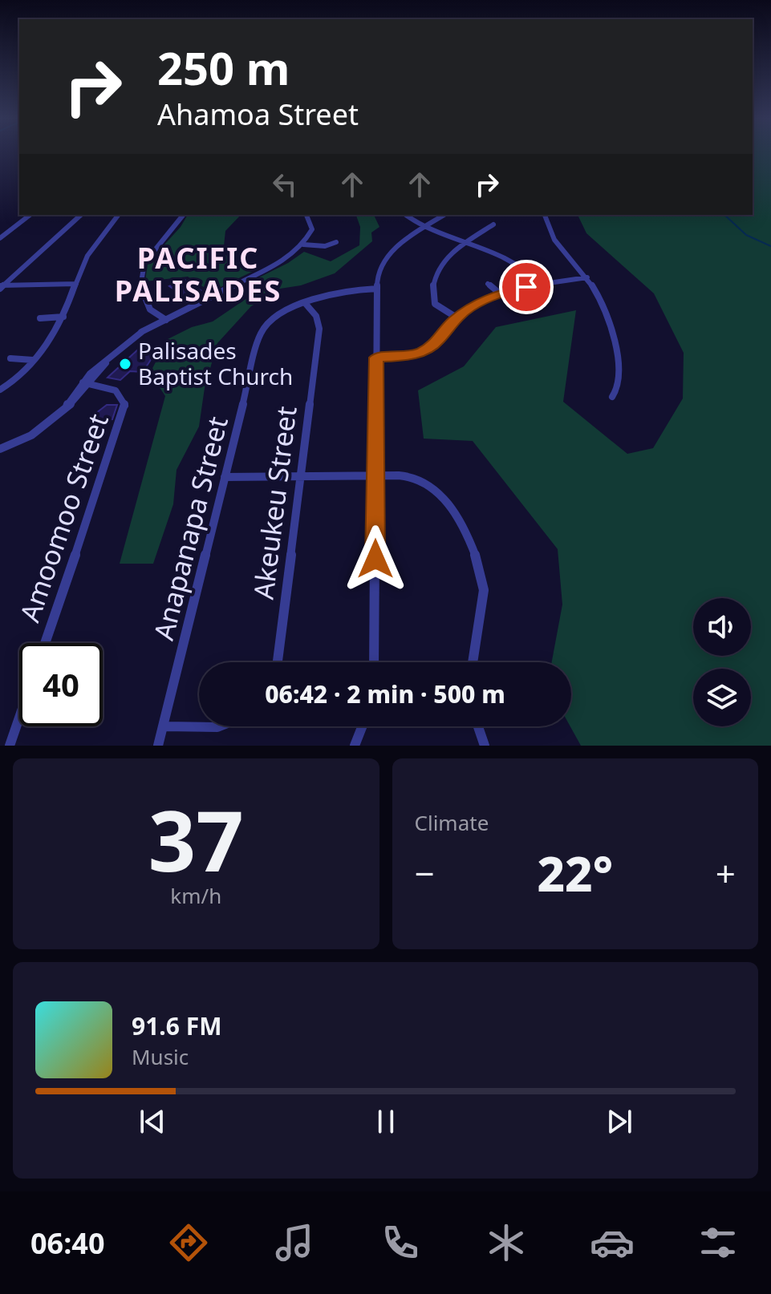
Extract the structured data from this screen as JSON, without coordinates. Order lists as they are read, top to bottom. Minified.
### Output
{"streets":{"street":["Akeukeu Street","Amoomoo Street","Anapanapa Street"]},"crossings":[["Akeukeu Street","Anapanapa Street"]],"districts":["PACIFIC PALISADES"],"places":["Palisades Baptist Church"],"page":{"turn":["250 m","Ahamoa Street"],"limit":"40","trip":"06:42 · 2 min · 500 m","tile":[["37","km/h"],"Climate"],"heat":["−","22°","+"],"song":["91.6 FM","Music"],"tabs":"06:40"}}
